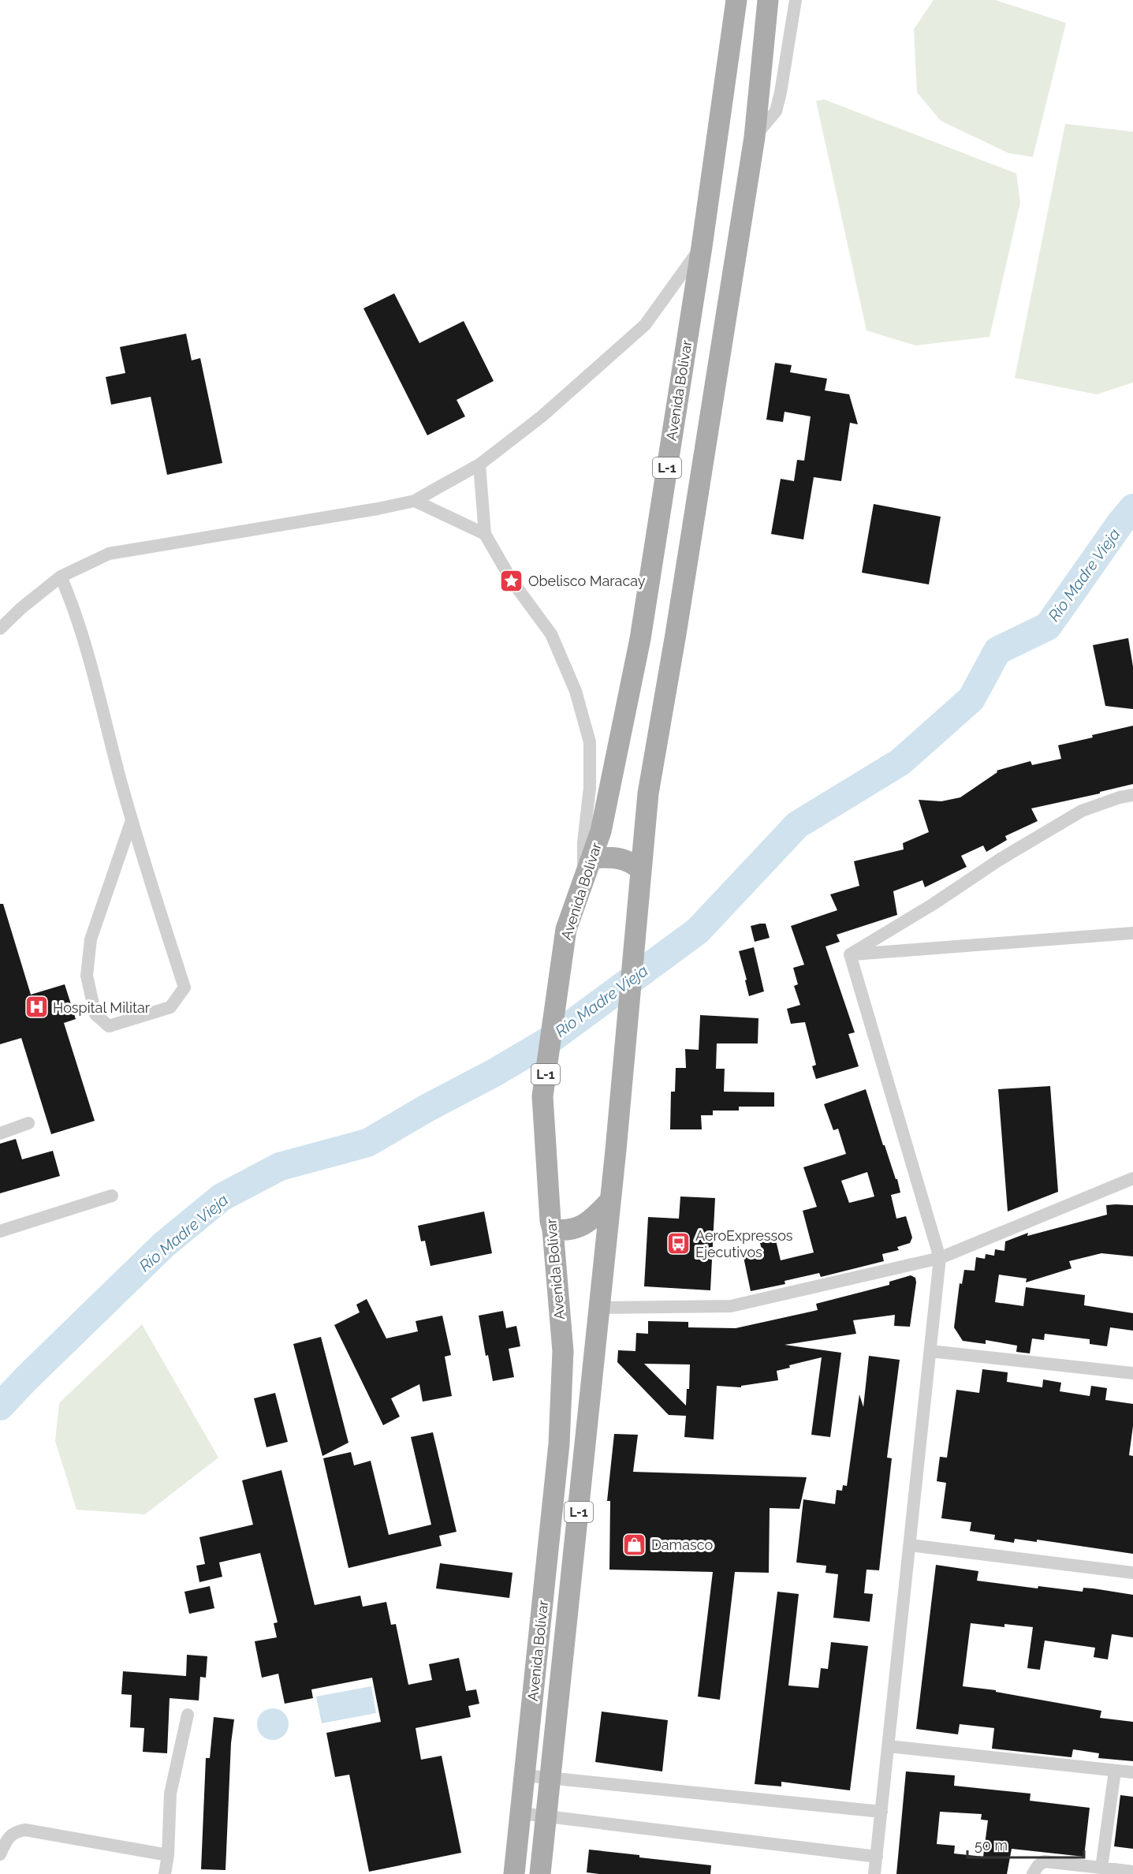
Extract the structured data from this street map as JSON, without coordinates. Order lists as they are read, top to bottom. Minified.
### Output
{"streets":{"main road":["Avenida Bolívar","L-1"]},"water":["Río Madre Vieja"],"places":{"place":["Obelisco Maracay"],"hospital":["Hospital Militar"],"bus stop":["AeroExpressos Ejecutivos"],"shop":["Damasco"]},"scale_bar":"50 m"}
